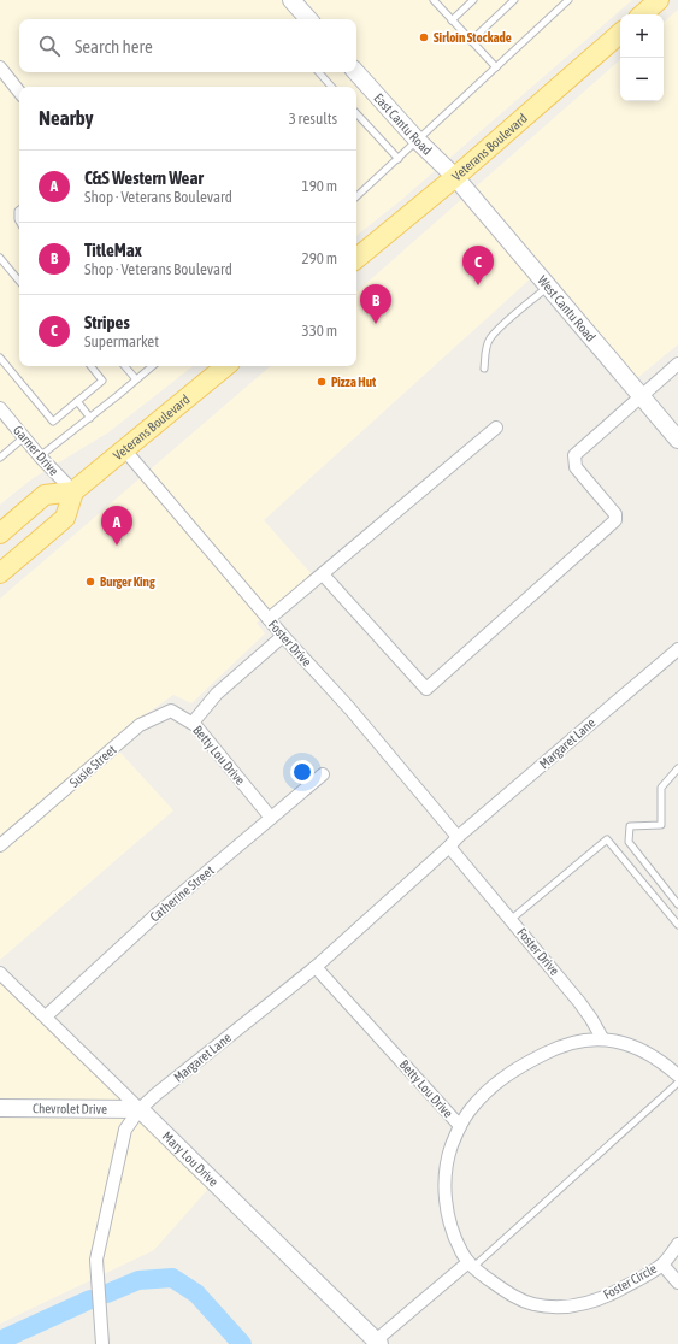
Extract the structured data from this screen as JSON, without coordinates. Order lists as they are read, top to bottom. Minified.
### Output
{"streets":{"main road":["Veterans Boulevard"],"street":["East Cantu Road","West Cantu Road","Garner Drive","Foster Drive","Margaret Lane","Betty Lou Drive","Susie Street","Catherine Street","Chevrolet Drive","Mary Lou Drive","Foster Circle"]},"crossings":[["East Cantu Road","Veterans Boulevard"],["East Cantu Road","West Cantu Road"],["Veterans Boulevard","West Cantu Road"],["Veterans Boulevard","Garner Drive"],["Veterans Boulevard","Foster Drive"],["Foster Drive","Margaret Lane"],["Foster Drive","Betty Lou Drive"],["Foster Drive","Foster Circle"],["Margaret Lane","Betty Lou Drive"],["Margaret Lane","Chevrolet Drive"],["Margaret Lane","Mary Lou Drive"],["Betty Lou Drive","Susie Street"],["Betty Lou Drive","Catherine Street"],["Betty Lou Drive","Foster Circle"],["Catherine Street","Mary Lou Drive"],["Chevrolet Drive","Mary Lou Drive"]],"places":["Sirloin Stockade","Pizza Hut","Burger King"],"page":{"map_buttons":["+","−"],"search":"Search here","heading":["Nearby","3 results"],"list":[{"mark":"A","name":"C&S Western Wear","note":"Shop · Veterans Boulevard","value":"190 m"},{"mark":"B","name":"TitleMax","note":"Shop · Veterans Boulevard","value":"290 m"},{"mark":"C","name":"Stripes","note":"Supermarket","value":"330 m"}],"pins":["C","B","A"]}}
